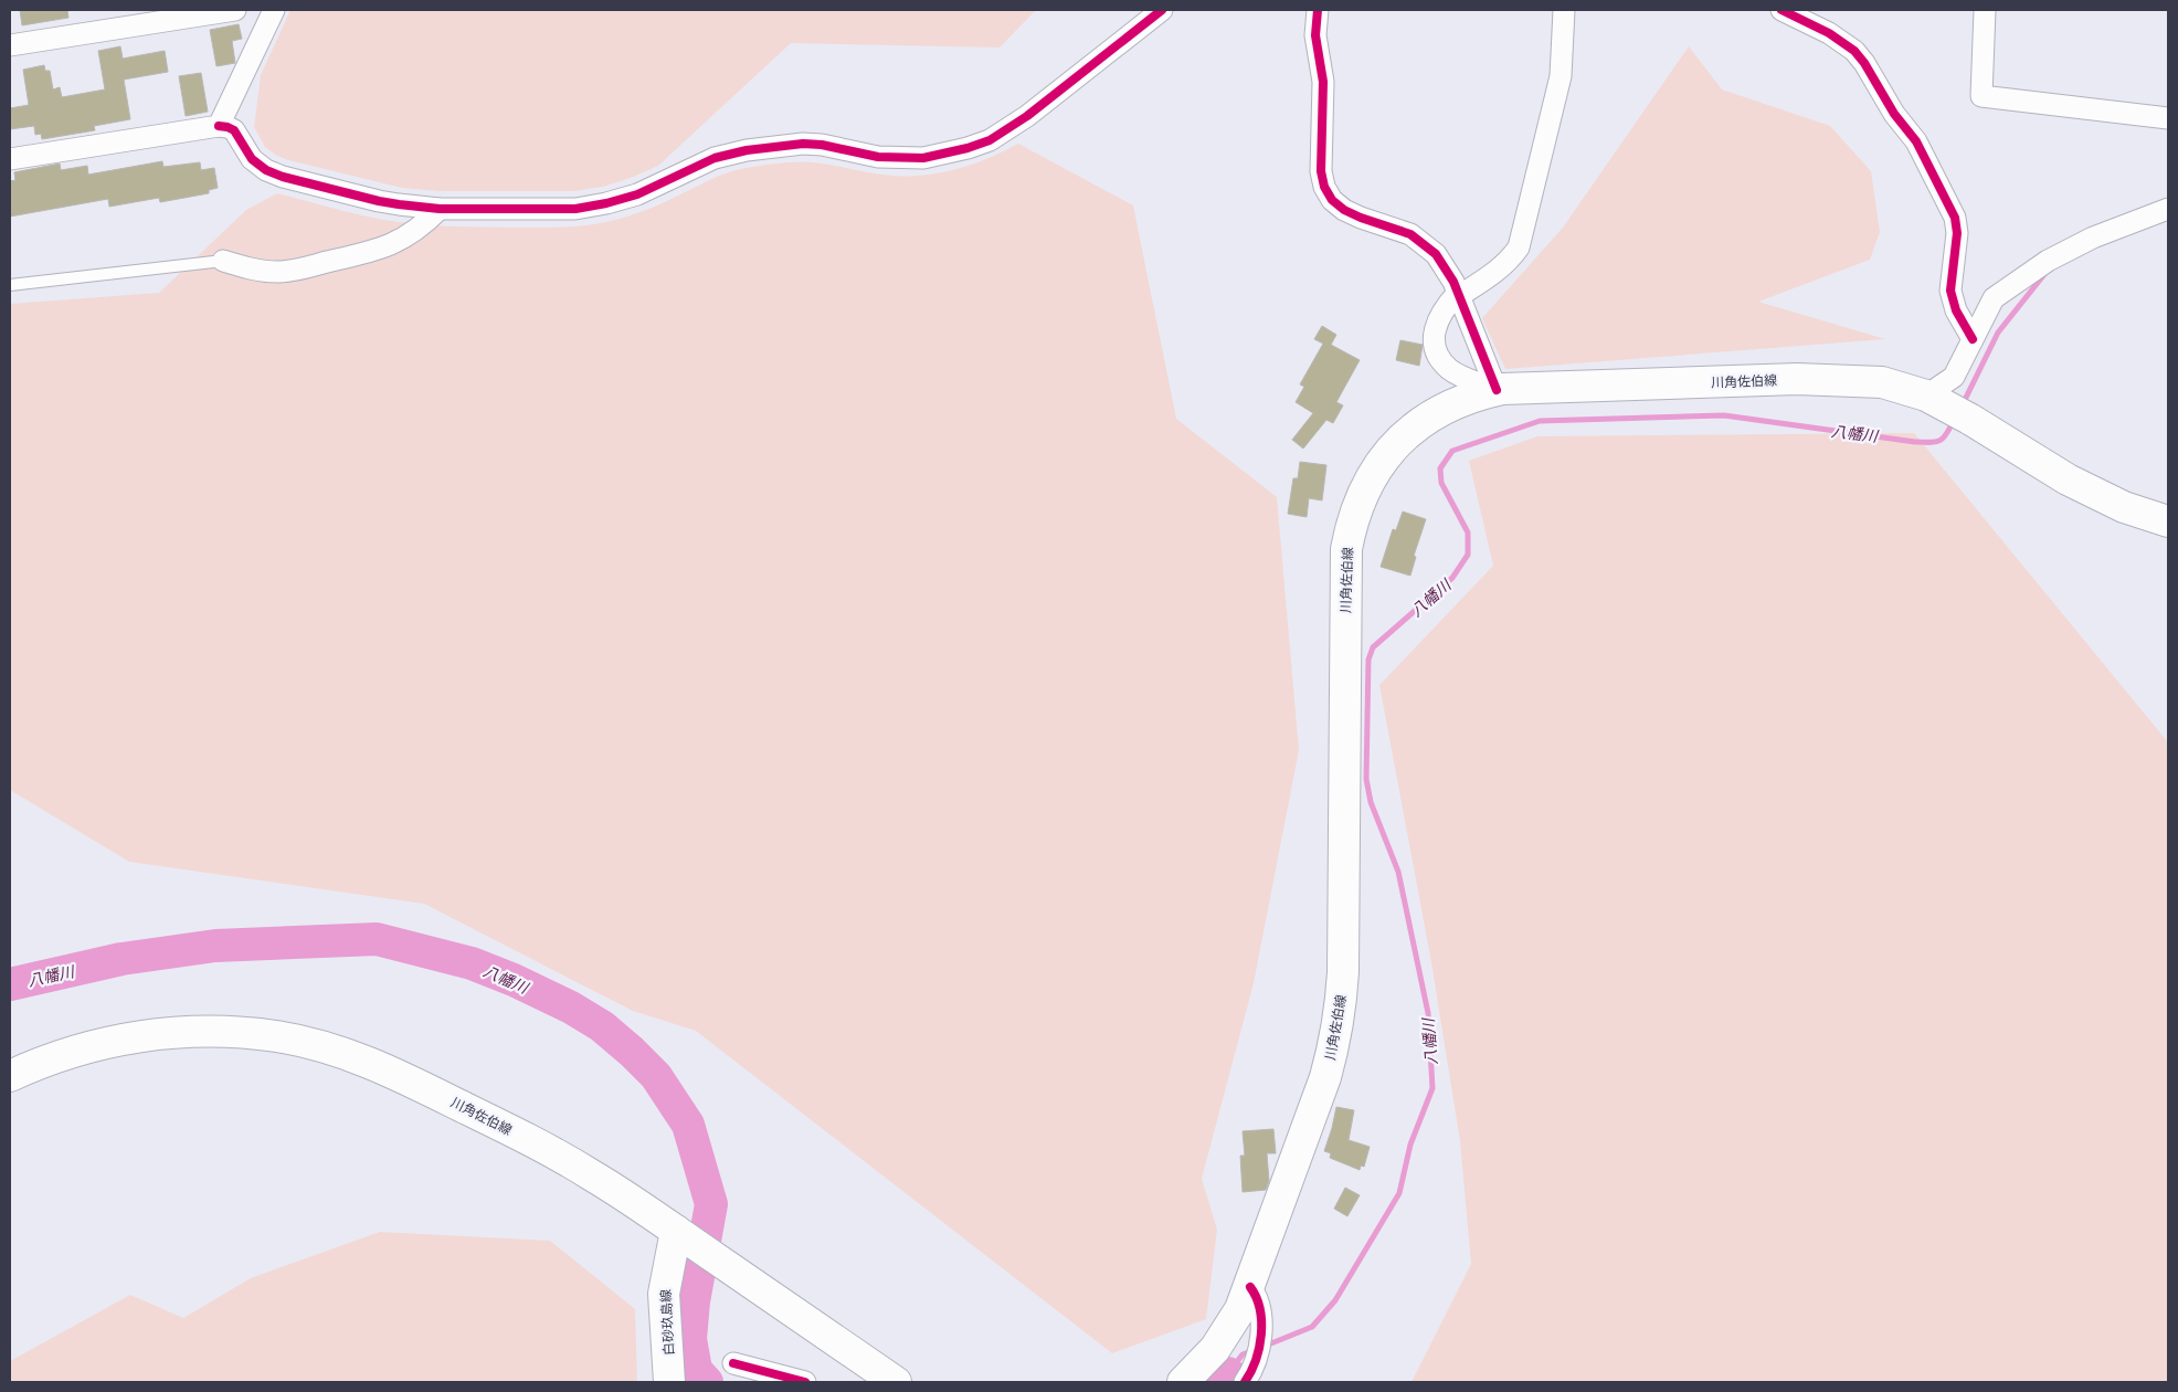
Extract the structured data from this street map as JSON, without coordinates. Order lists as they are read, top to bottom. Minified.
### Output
{"streets":{"main road":["川角佐伯線","白砂玖島線"]},"crossings":[["川角佐伯線","白砂玖島線"]],"water":["八幡川"]}
